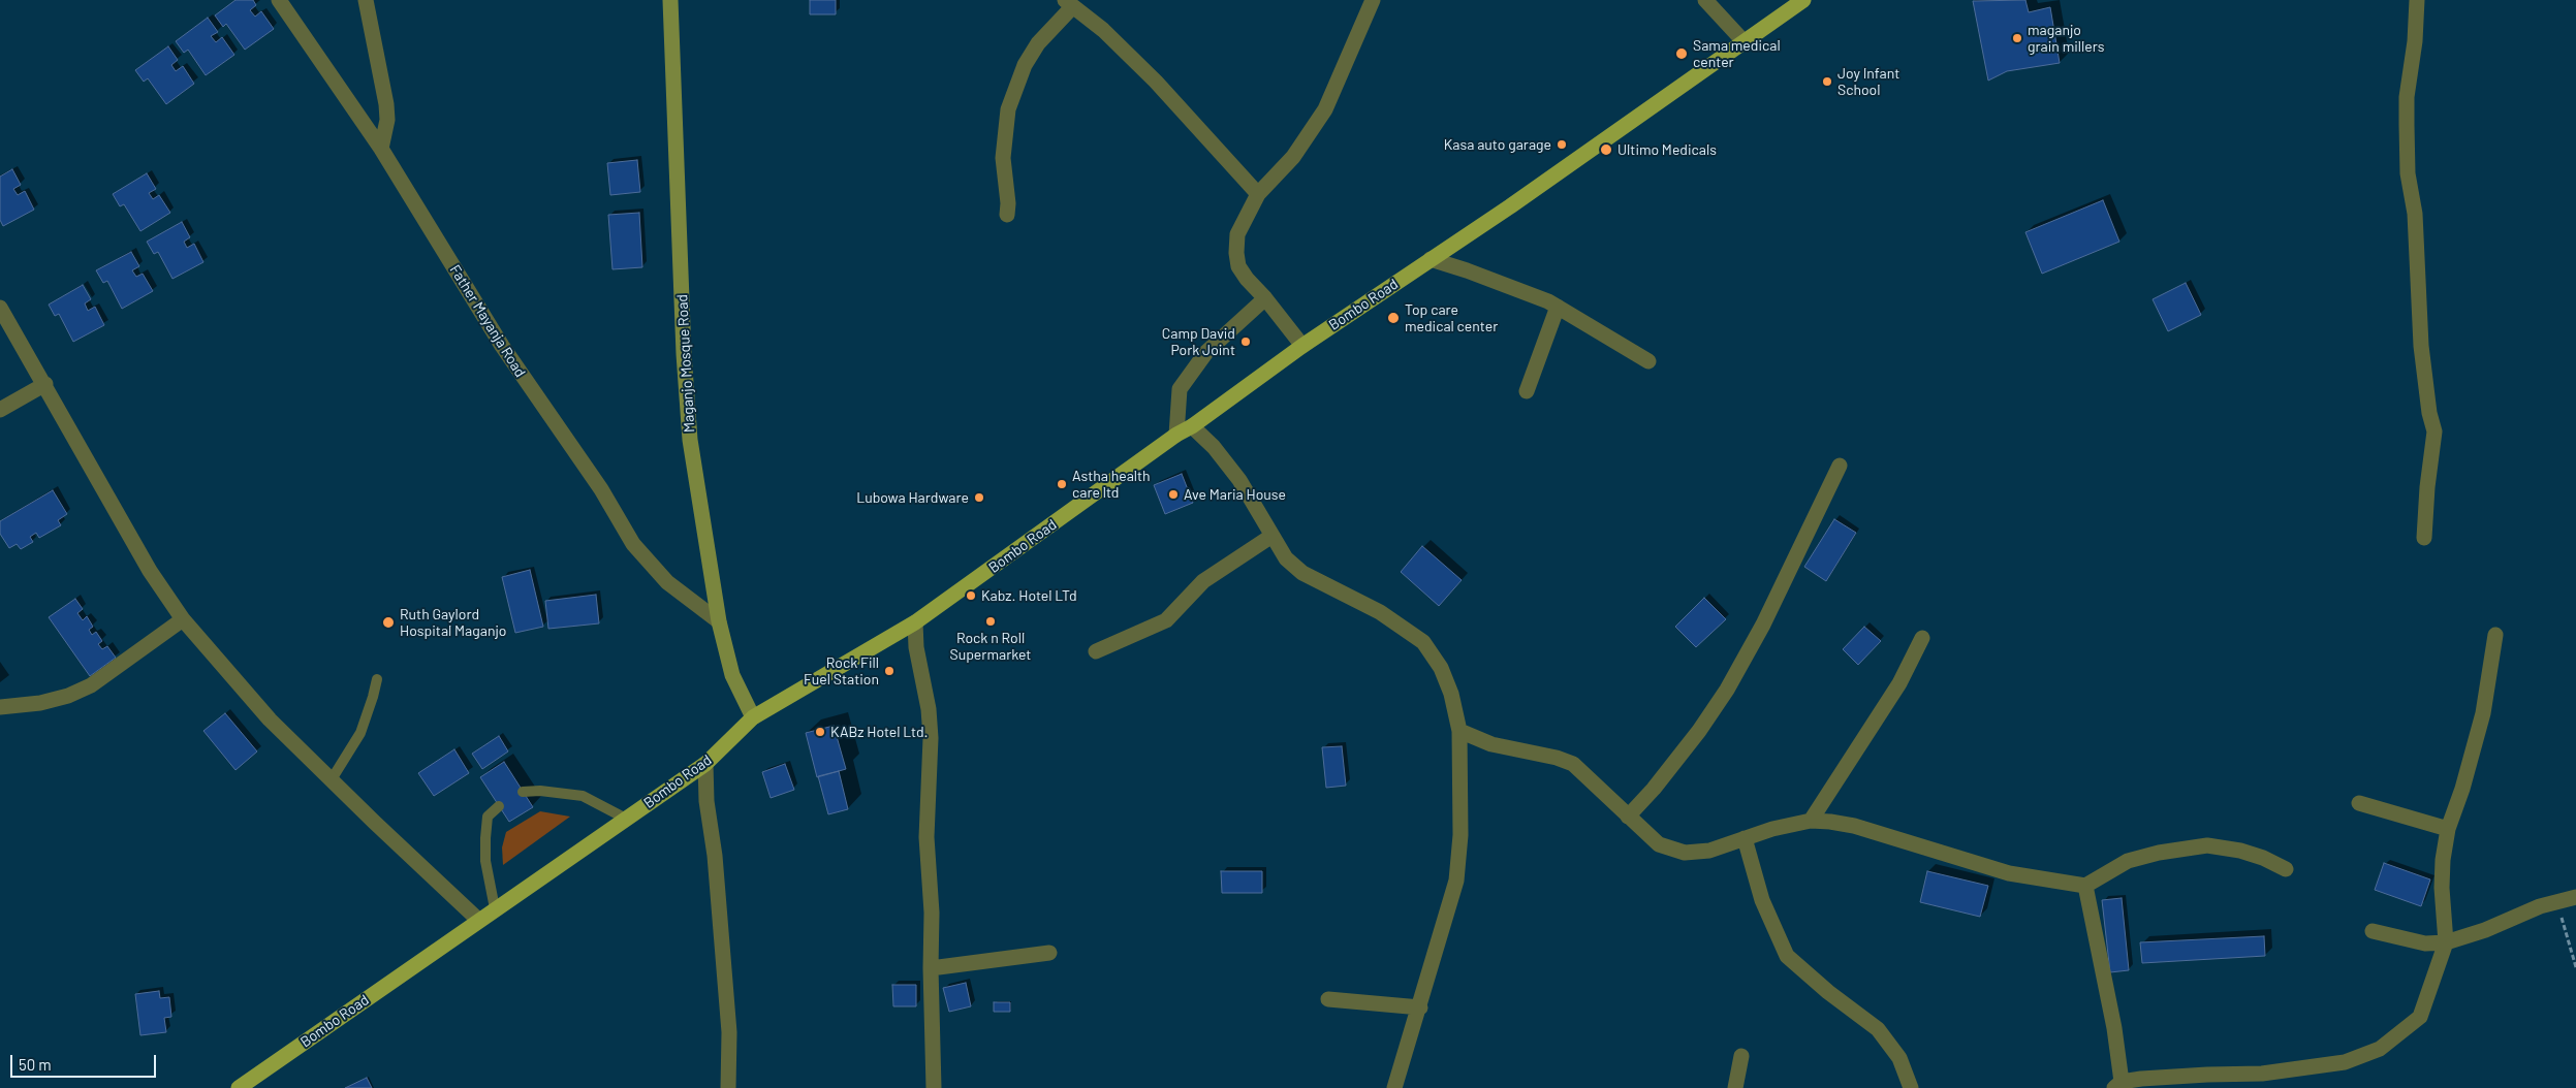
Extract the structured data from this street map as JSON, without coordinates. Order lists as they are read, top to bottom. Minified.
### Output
{"streets":{"main road":["Bombo Road"],"street":["Father Mayanja Road","Maganjo Mosque Road"]},"crossings":[["Bombo Road","Maganjo Mosque Road"],["Father Mayanja Road","Maganjo Mosque Road"]],"places":["maganjo grain millers","Sama medical center","Joy Infant School","Kasa auto garage","Ultimo Medicals","Top care medical center","Camp David Pork Joint","Astha health care ltd","Ave Maria House","Lubowa Hardware","Kabz. Hotel LTd","Rock n Roll Supermarket","Ruth Gaylord Hospital Maganjo","Rock Fill Fuel Station","KABz Hotel Ltd."],"scale_bar":"50 m"}
